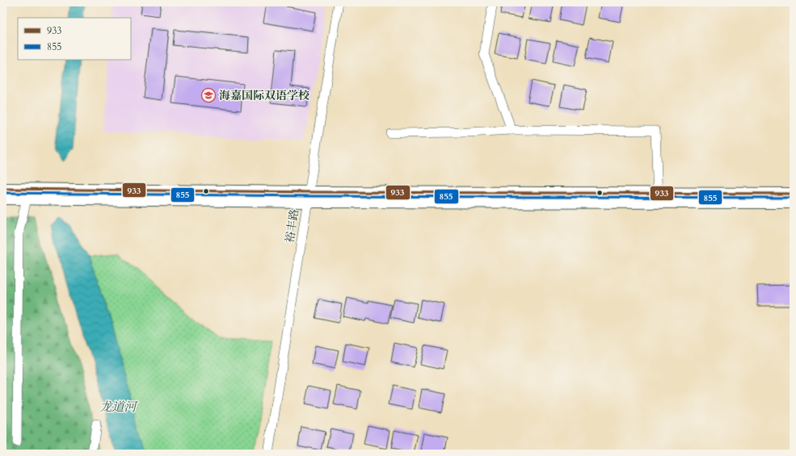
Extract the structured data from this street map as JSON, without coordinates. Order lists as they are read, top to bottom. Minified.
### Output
{"streets":{"street":["裕丰路"]},"water":["龙道河"],"places":{"school or university":["海嘉国际双语学校"]},"lines":["transit line 933","transit line 855"],"legend":["933","855"]}
